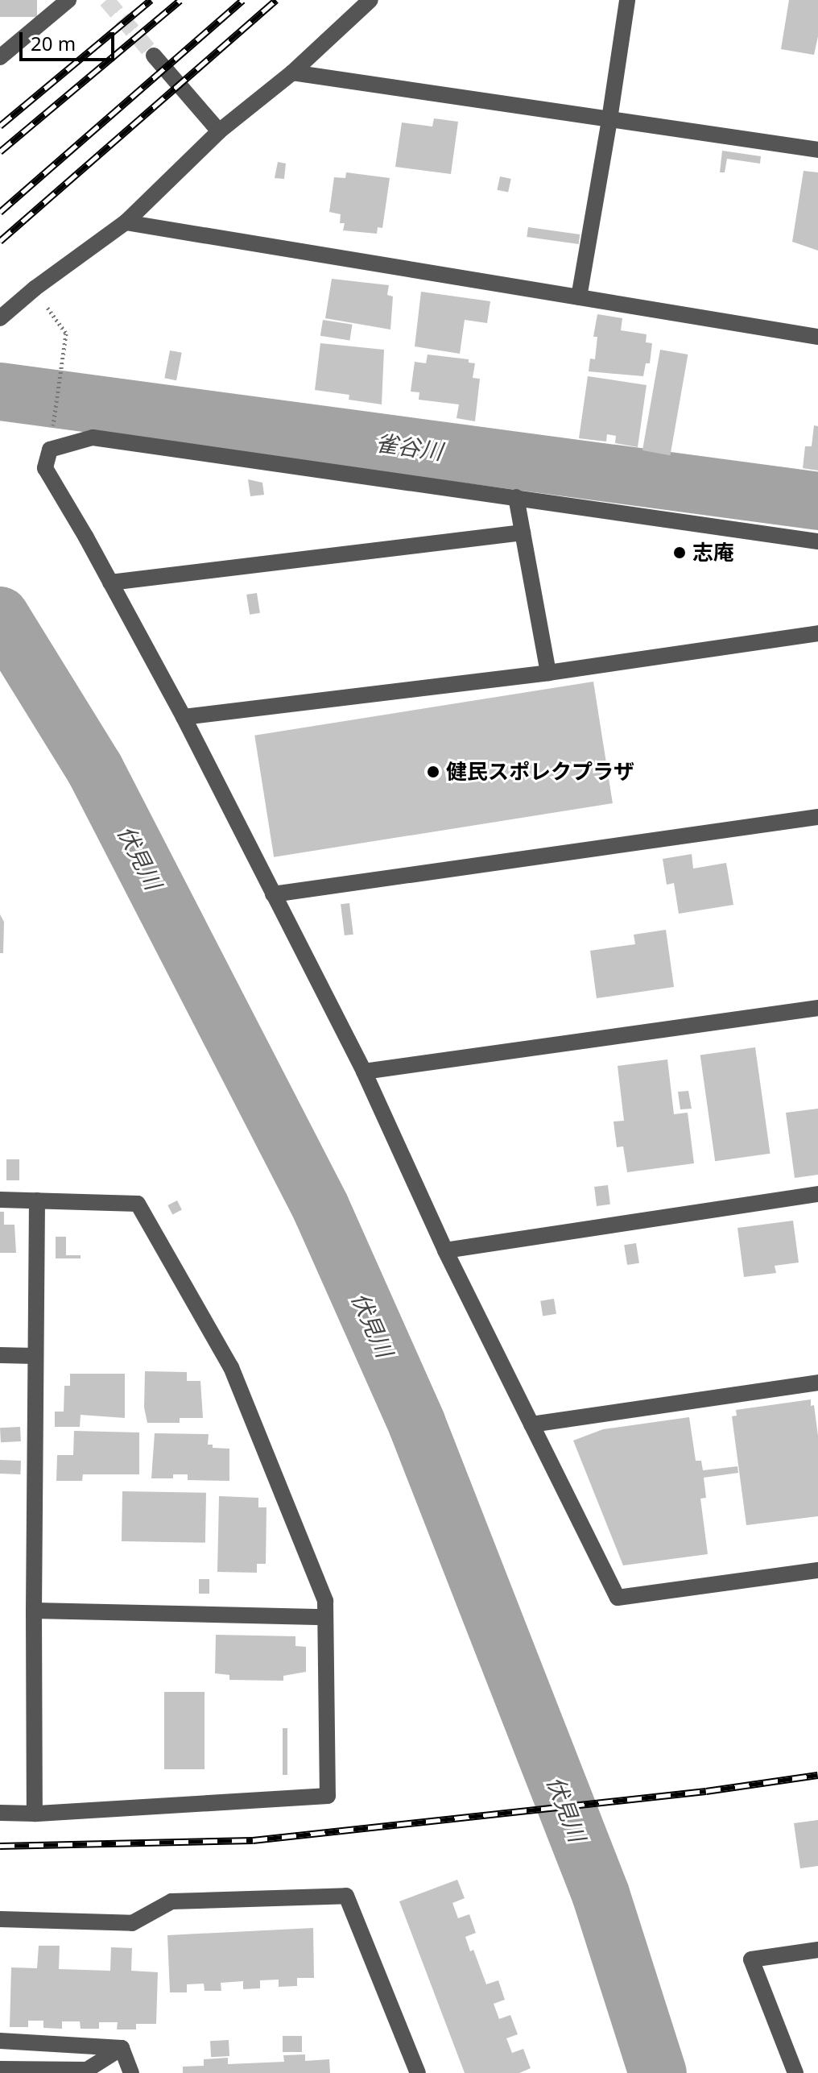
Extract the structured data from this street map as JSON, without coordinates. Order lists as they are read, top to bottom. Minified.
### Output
{"water":["雀谷川","伏見川"],"places":["志庵","健民スポレクプラザ"],"scale_bar":"20 m"}
